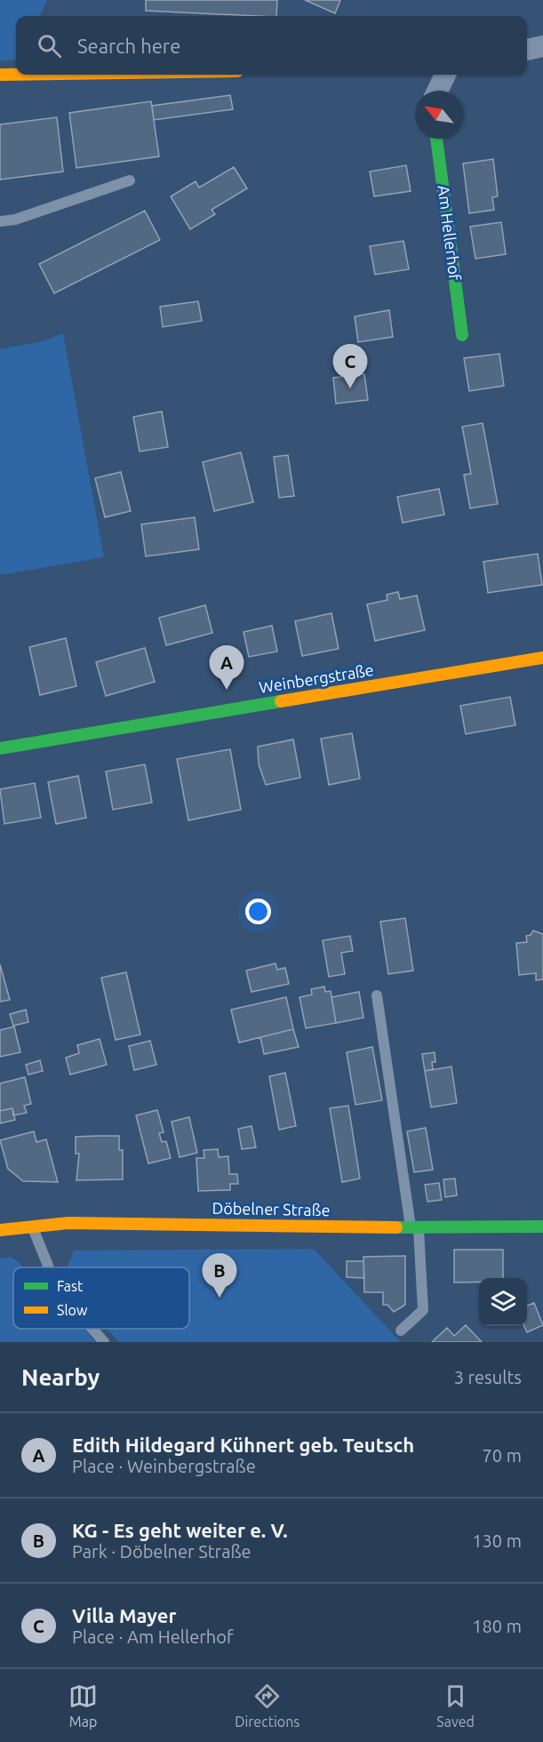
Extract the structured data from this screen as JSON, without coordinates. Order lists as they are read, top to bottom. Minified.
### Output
{"streets":{"street":["Am Hellerhof","Weinbergstraße","Döbelner Straße"]},"legend":["Fast","Slow"],"north":"top left","page":{"search":"Search here","pins":["C","A","B"],"heading":["Nearby","3 results"],"list":[{"mark":"A","name":"Edith Hildegard Kühnert geb. Teutsch","note":"Place · Weinbergstraße","value":"70 m"},{"mark":"B","name":"KG - Es geht weiter e. V.","note":"Park · Döbelner Straße","value":"130 m"},{"mark":"C","name":"Villa Mayer","note":"Place · Am Hellerhof","value":"180 m"}],"nav":["Map","Directions","Saved"]}}
